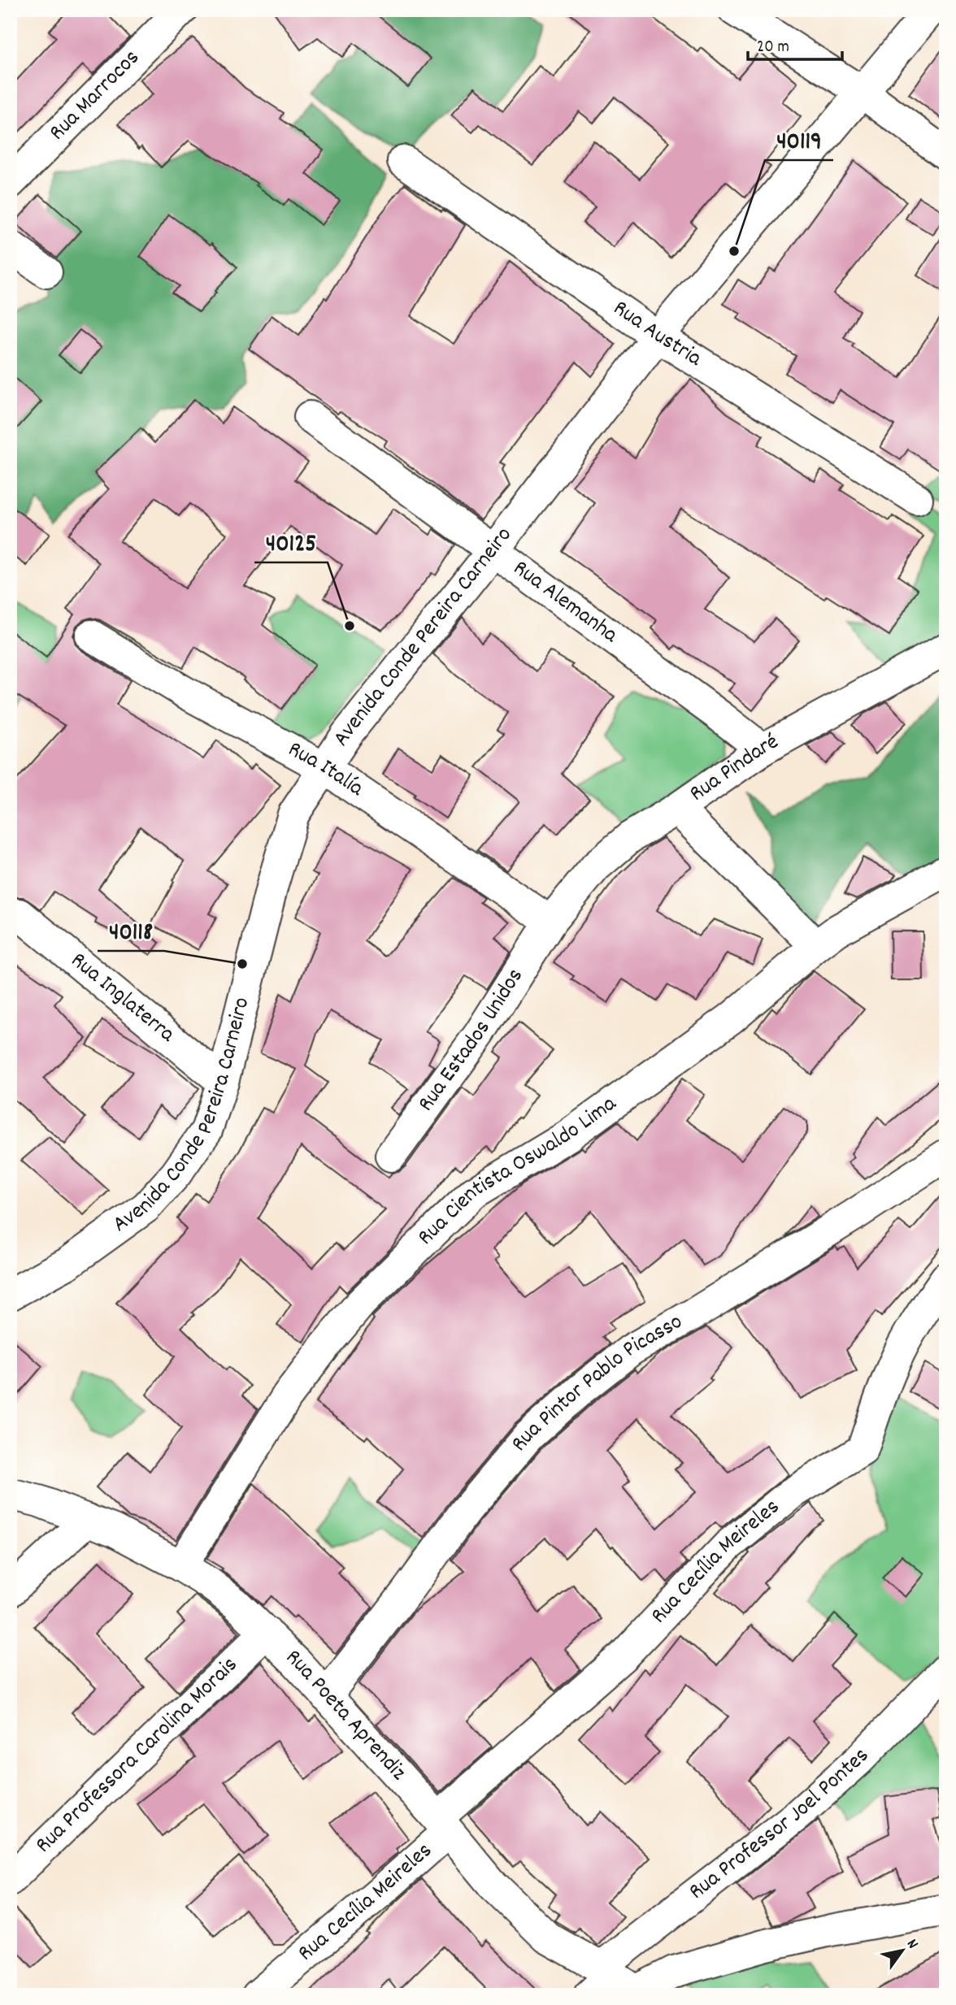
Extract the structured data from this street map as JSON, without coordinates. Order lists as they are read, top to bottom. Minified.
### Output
{"streets":{"street":["Rua Marrocos","Rua Austria","Rua Alemanha","Avenida Conde Pereira Carneiro","Rua Pindaré","Rua Italía","Rua Inglaterra","Rua Estados Unidos","Rua Cientista Oswaldo Lima","Rua Pintor Pablo Picasso","Rua Cecília Meireles","Rua Poeta Aprendiz","Rua Professora Carolina Morais","Rua Professor Joel Pontes"]},"crossings":[["Rua Austria","Avenida Conde Pereira Carneiro"],["Rua Alemanha","Avenida Conde Pereira Carneiro"],["Rua Alemanha","Rua Pindaré"],["Avenida Conde Pereira Carneiro","Rua Italía"],["Avenida Conde Pereira Carneiro","Rua Inglaterra"],["Rua Pindaré","Rua Italía"],["Rua Pindaré","Rua Estados Unidos"],["Rua Italía","Rua Estados Unidos"],["Rua Cientista Oswaldo Lima","Rua Poeta Aprendiz"],["Rua Pintor Pablo Picasso","Rua Poeta Aprendiz"],["Rua Cecília Meireles","Rua Poeta Aprendiz"],["Rua Poeta Aprendiz","Rua Professora Carolina Morais"],["Rua Poeta Aprendiz","Rua Professor Joel Pontes"]],"places":["40119","40125","40118"],"scale_bar":"20 m","north":"top right"}
